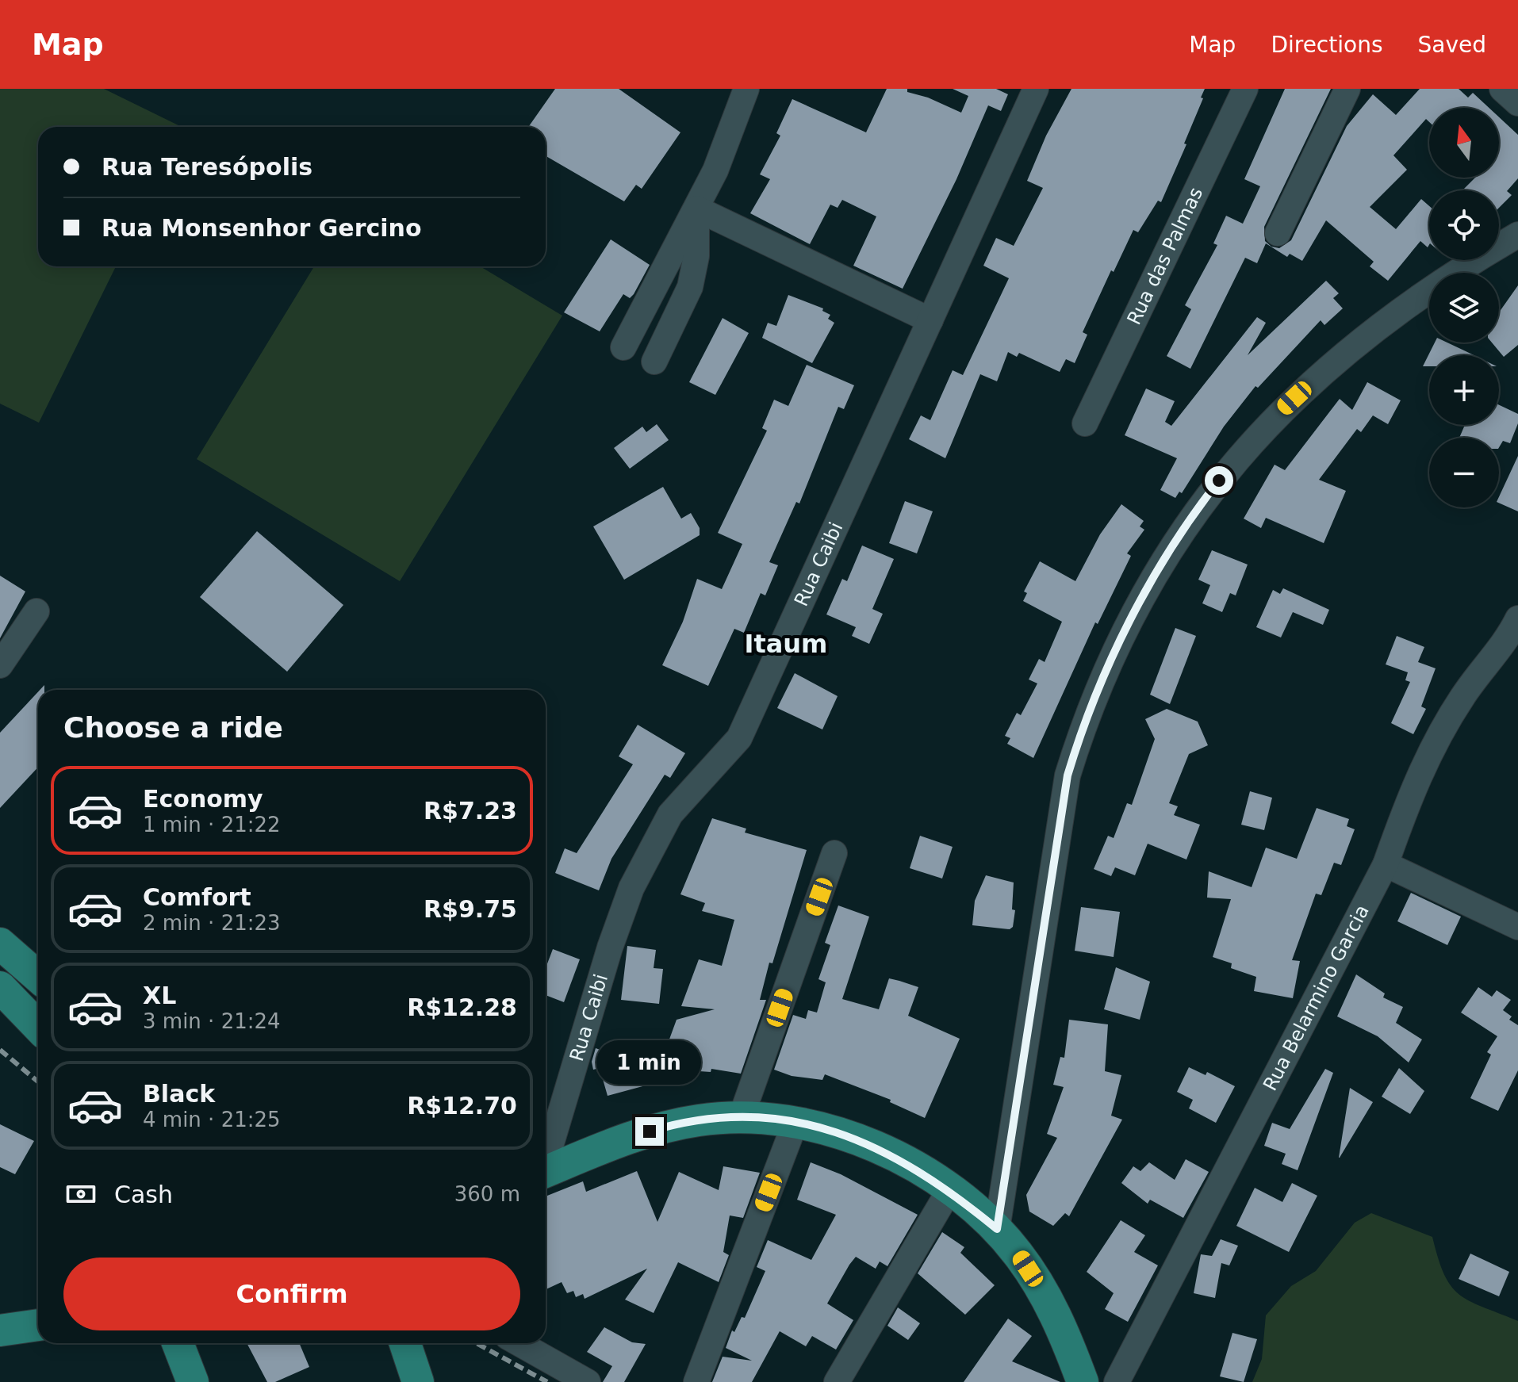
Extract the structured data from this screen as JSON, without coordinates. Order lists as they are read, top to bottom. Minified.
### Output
{"streets":{"street":["Rua das Palmas","Rua Caibi","Rua Belarmino Garcia"]},"districts":["Itaum"],"north":"top","page":{"header":"Map","nav":["Map","Directions","Saved"],"map_buttons":["+","−"],"banner":["Rua Teresópolis","Rua Monsenhor Gercino"],"heading":"Choose a ride","list":[{"name":"Economy","note":"1 min · 21:22","value":"R$7.23"},{"name":"Comfort","note":"2 min · 21:23","value":"R$9.75"},{"name":"XL","note":"3 min · 21:24","value":"R$12.28"},{"name":"Black","note":"4 min · 21:25","value":"R$12.70"}],"bubble":"1 min","pay":["Cash","360 m"],"buttons":"Confirm"}}
